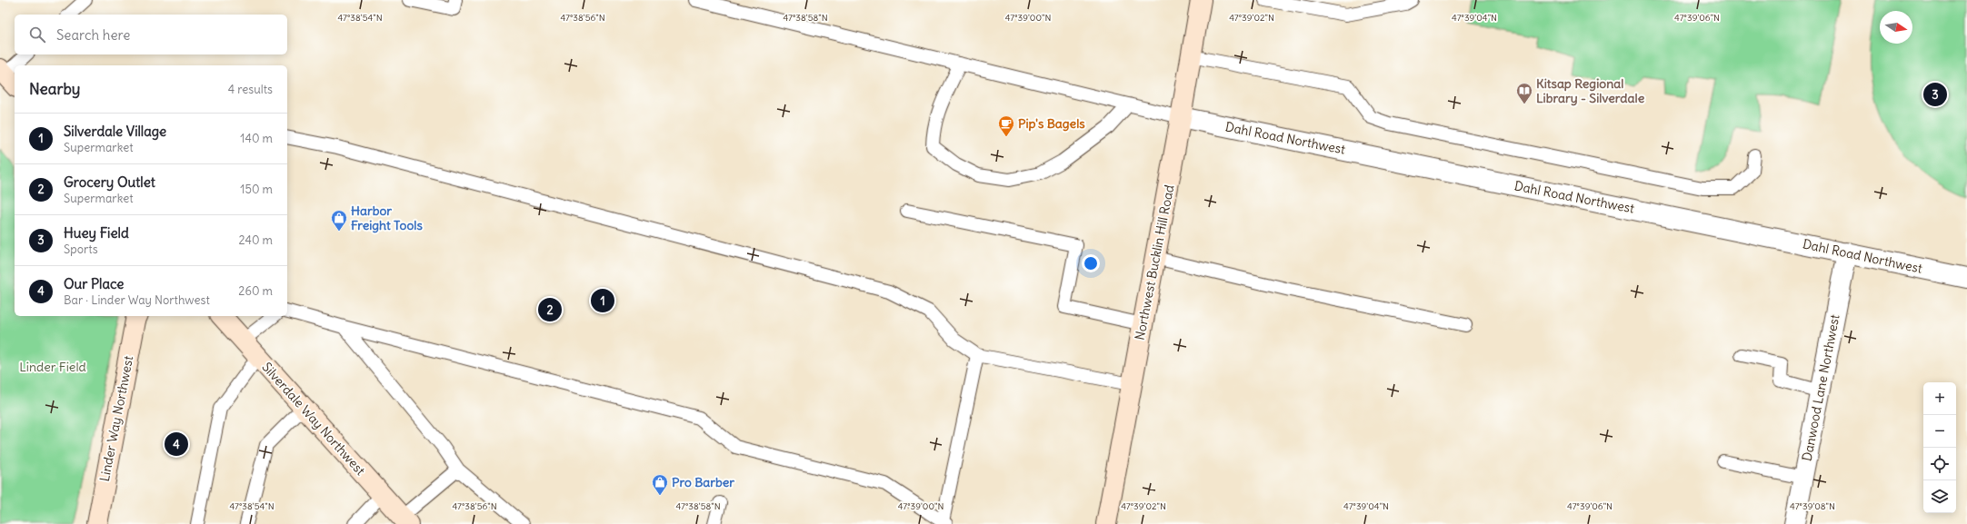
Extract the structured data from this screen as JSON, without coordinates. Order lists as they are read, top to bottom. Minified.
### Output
{"streets":{"main road":["Northwest Bucklin Hill Road","Linder Way Northwest","Silverdale Way Northwest"],"street":["Dahl Road Northwest","Danwood Lane Northwest"]},"crossings":[["Dahl Road Northwest","Northwest Bucklin Hill Road"],["Dahl Road Northwest","Danwood Lane Northwest"]],"parks":["Linder Field"],"places":{"library":["Kitsap Regional Library - Silverdale"],"cafe":["Pip's Bagels"],"shop":["Harbor Freight Tools","Pro Barber"]},"north":"right","page":{"search":"Search here","heading":["Nearby","4 results"],"pins":["3","1","2","4"],"list":[{"mark":"1","name":"Silverdale Village","note":"Supermarket","value":"140 m"},{"mark":"2","name":"Grocery Outlet","note":"Supermarket","value":"150 m"},{"mark":"3","name":"Huey Field","note":"Sports","value":"240 m"},{"mark":"4","name":"Our Place","note":"Bar · Linder Way Northwest","value":"260 m"}],"map_buttons":["+","−"]},"coordinates":["47°38'54\"N","47°38'56\"N","47°38'58\"N","47°39'00\"N","47°39'02\"N","47°39'04\"N","47°39'06\"N","47°39'08\"N"]}
